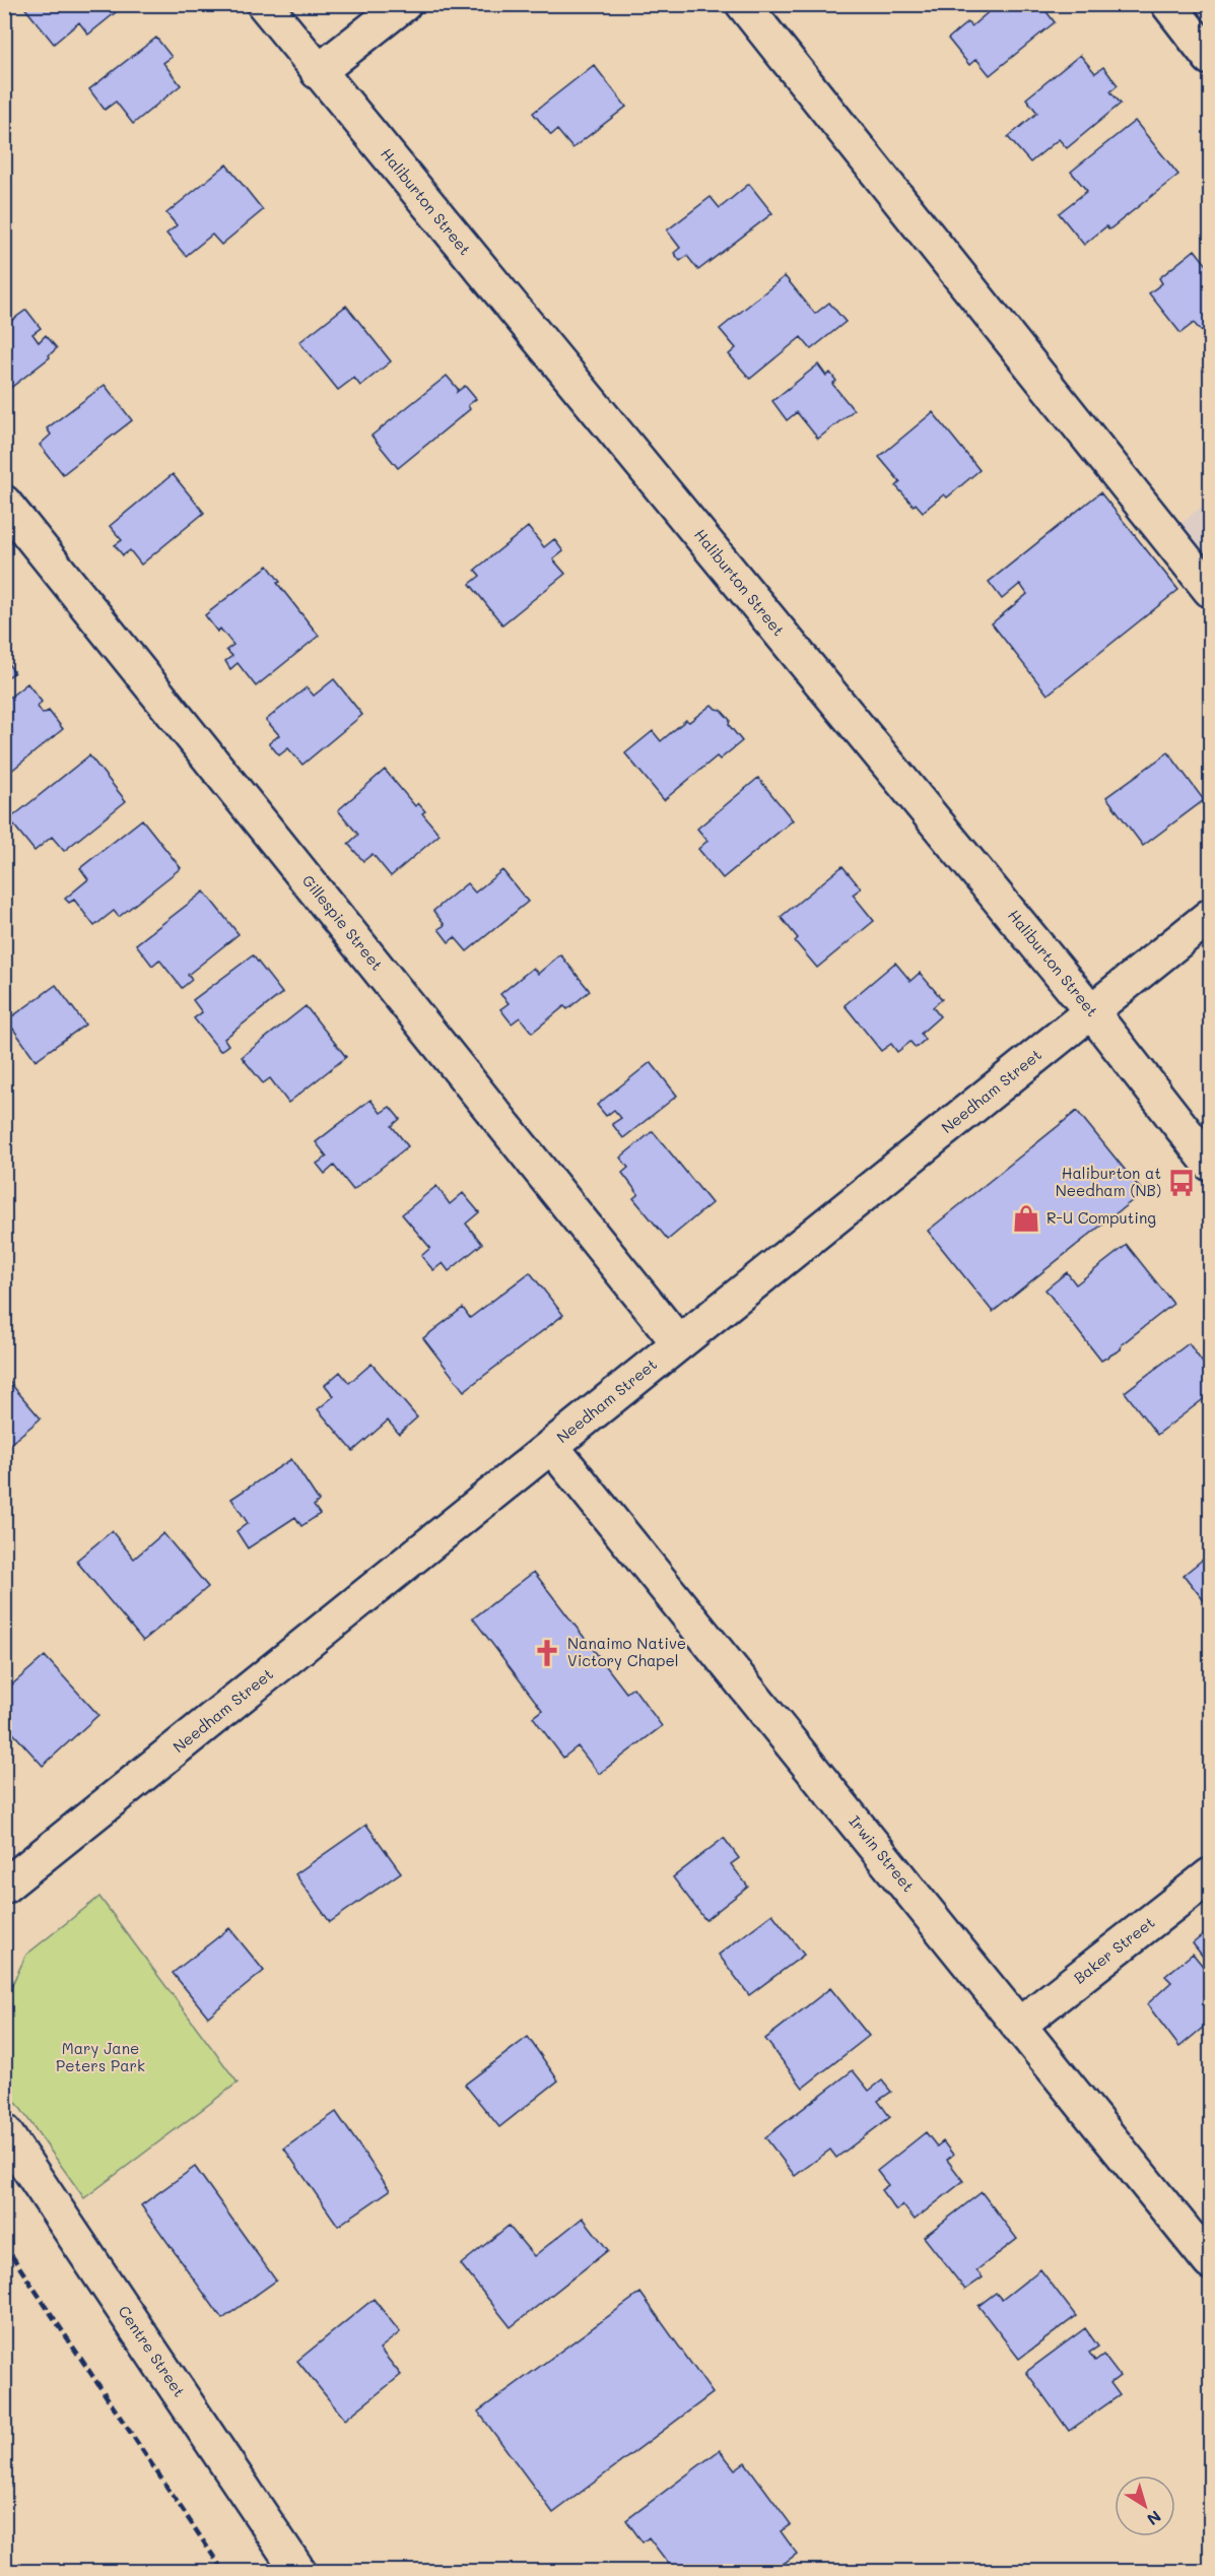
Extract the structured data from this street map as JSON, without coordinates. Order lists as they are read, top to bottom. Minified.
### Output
{"streets":{"main road":["Haliburton Street","Gillespie Street","Needham Street","Irwin Street","Baker Street","Centre Street"]},"crossings":[["Haliburton Street","Needham Street"],["Gillespie Street","Needham Street"],["Needham Street","Irwin Street"],["Irwin Street","Baker Street"]],"parks":["Mary Jane Peters Park"],"places":{"bus stop":["Haliburton at Needham (NB)"],"shop":["R-U Computing"],"church":["Nanaimo Native Victory Chapel"]},"north":"bottom right"}
